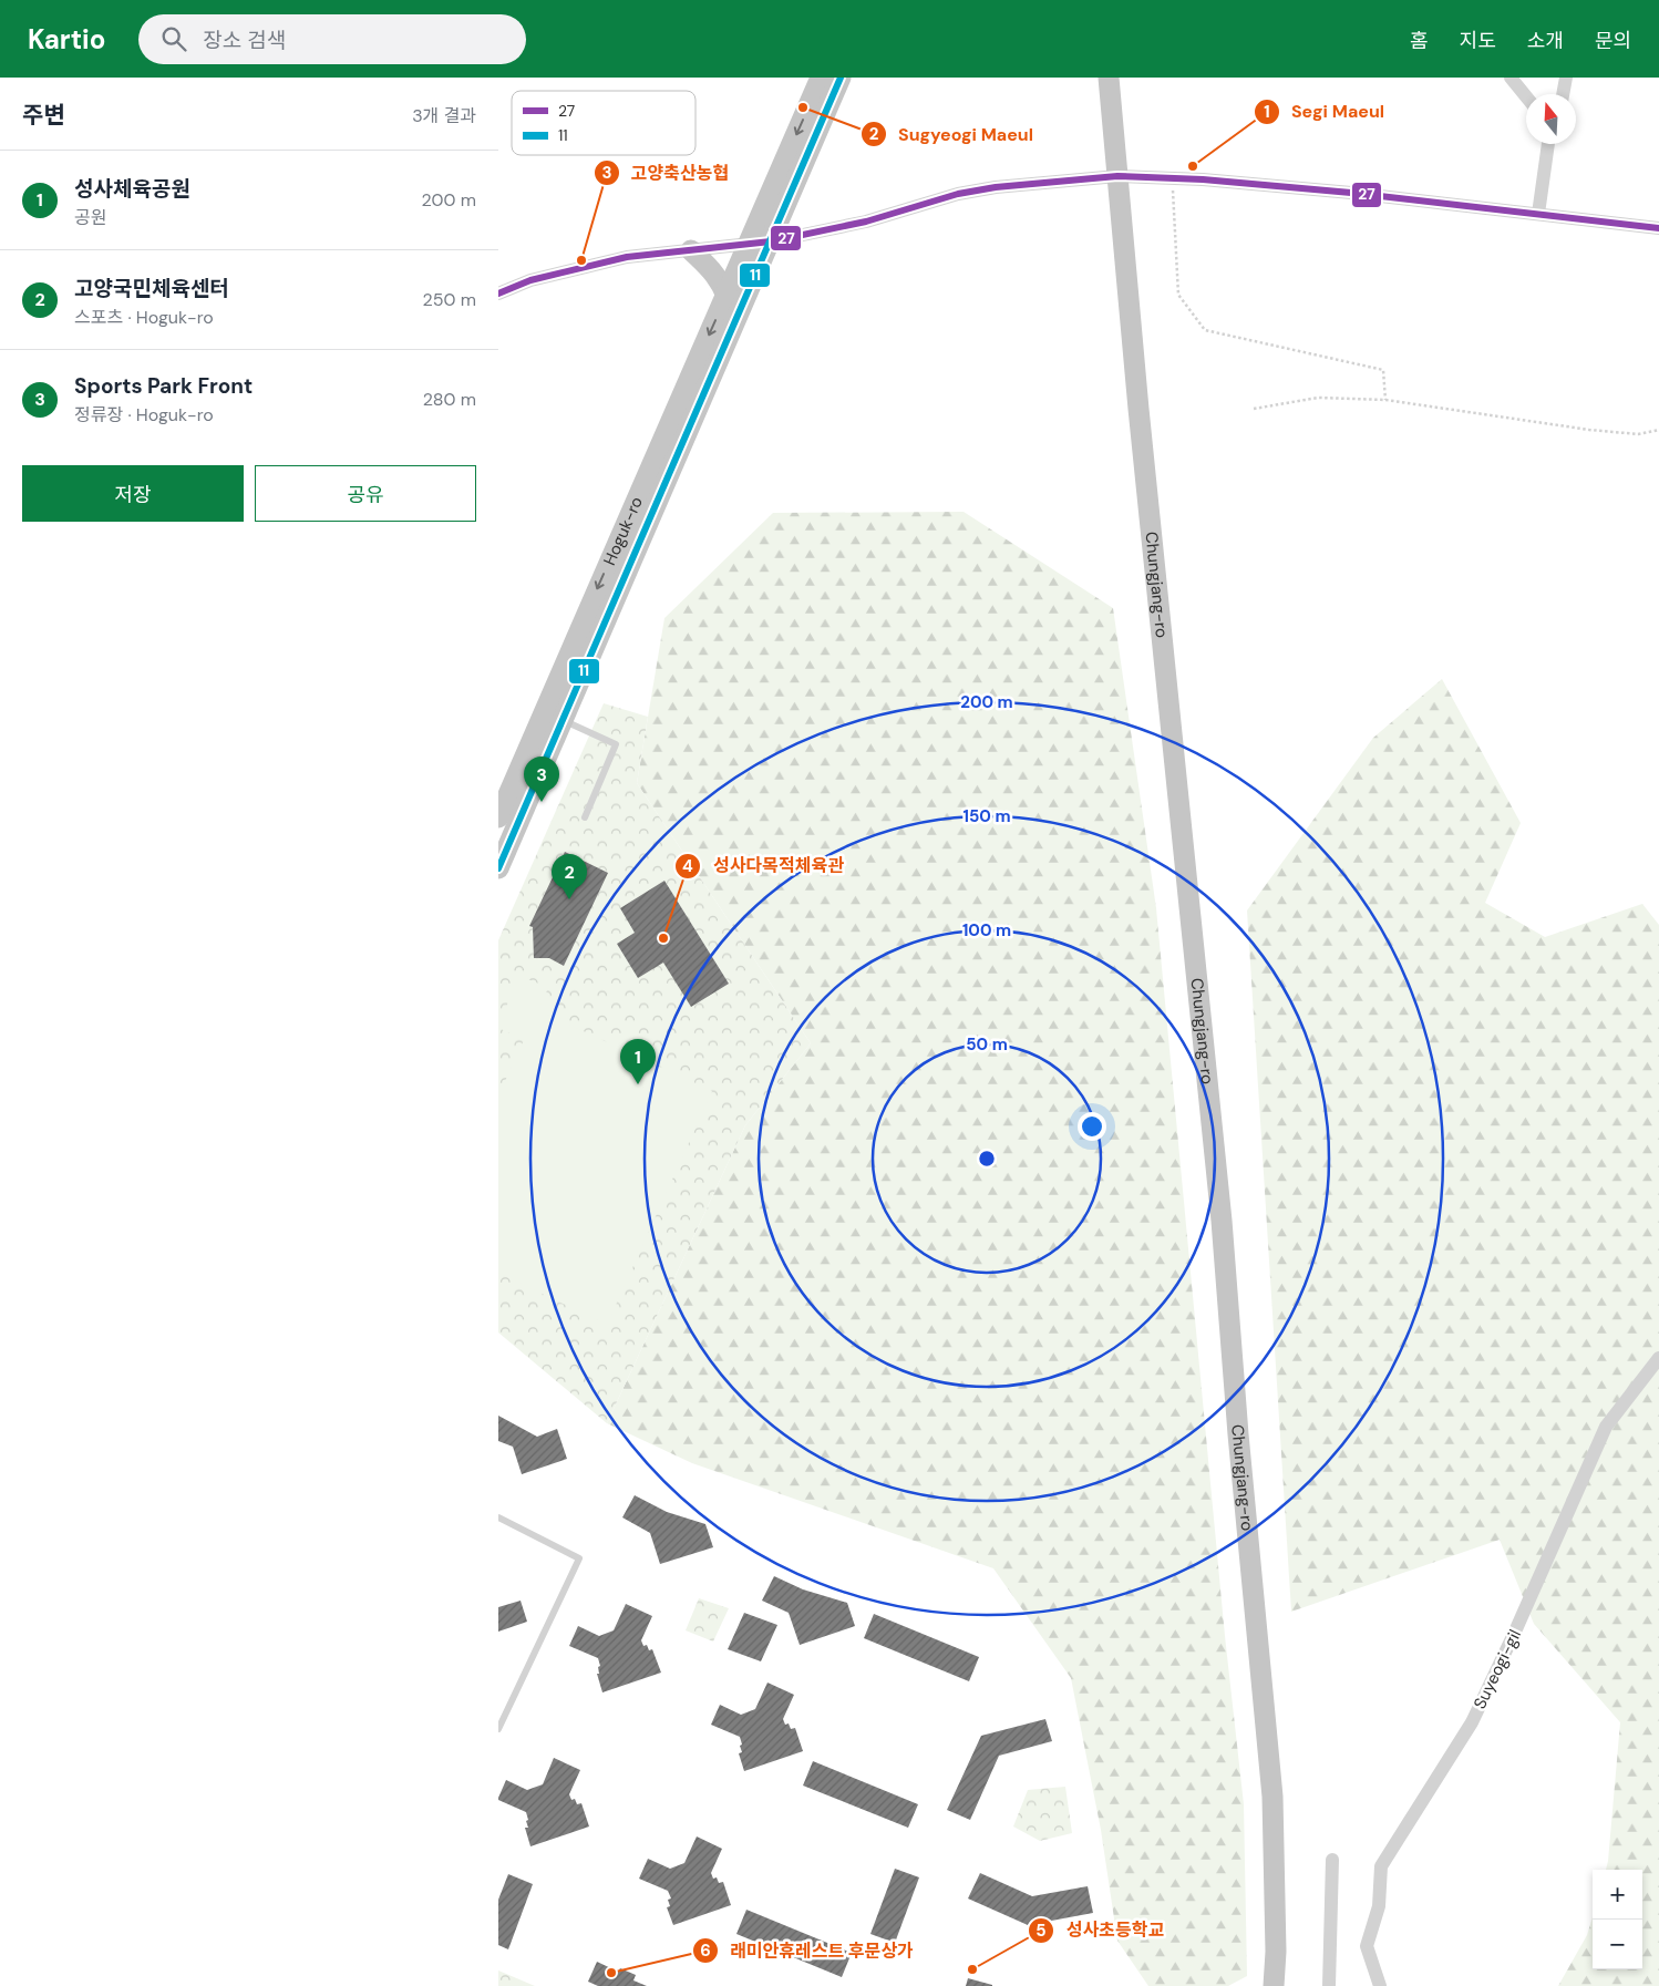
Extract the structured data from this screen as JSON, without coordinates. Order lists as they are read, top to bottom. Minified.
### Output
{"streets":{"main road":["Hoguk-ro","Chungjang-ro"],"street":["Suyeogi-gil"]},"places":["Sugyeogi Maeul","Segi Maeul","고양축산농협","성사다목적체육관","성사초등학교","래미안휴레스트 후문상가"],"lines":["transit line 11","transit line 27"],"legend":["27","11"],"north":"top","page":{"header":"Kartio","search":"장소 검색","nav":["홈","지도","소개","문의"],"heading":["주변","3개 결과"],"list":[{"mark":"1","name":"성사체육공원","note":"공원","value":"200 m"},{"mark":"2","name":"고양국민체육센터","note":"스포츠 · Hoguk-ro","value":"250 m"},{"mark":"3","name":"Sports Park Front","note":"정류장 · Hoguk-ro","value":"280 m"}],"buttons":["저장","공유"],"pins":["3","2","1"],"map_buttons":["+","−"]},"rings":["200 m","150 m","100 m","50 m"]}
